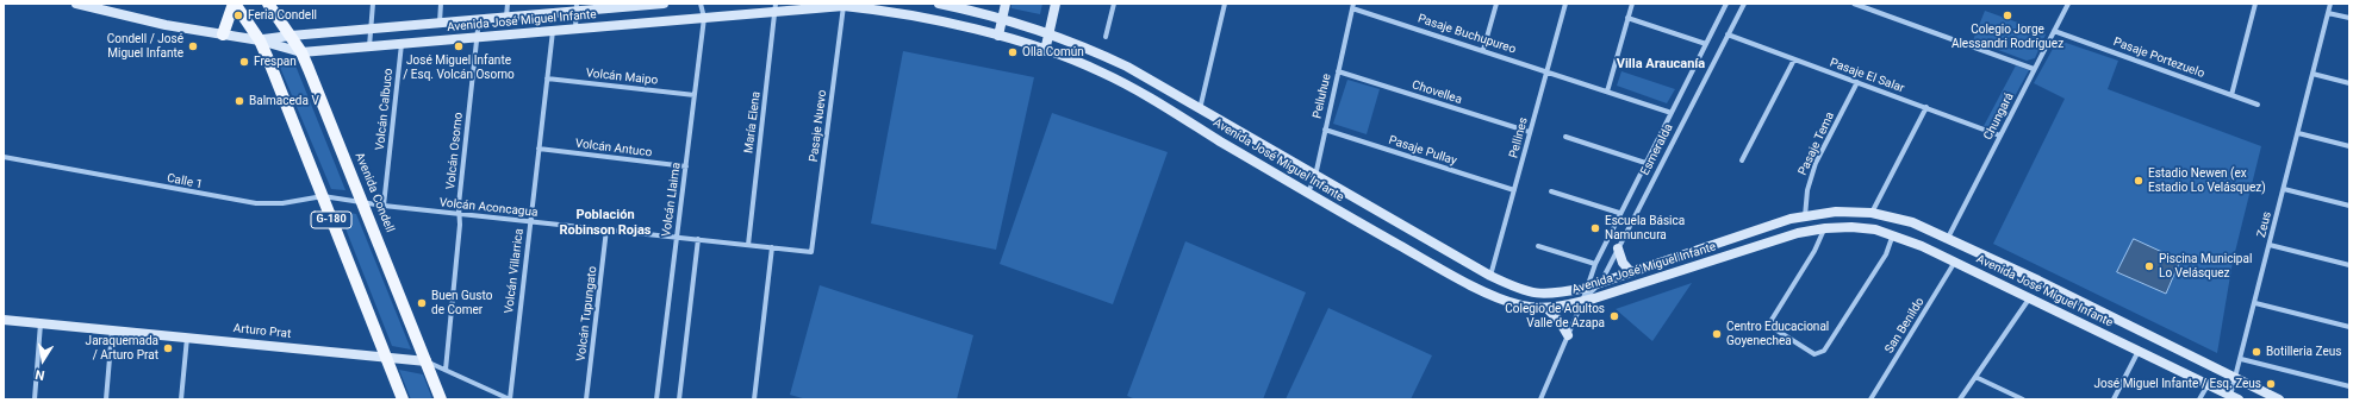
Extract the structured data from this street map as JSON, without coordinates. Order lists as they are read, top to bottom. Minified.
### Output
{"streets":{"main road":["Avenida José Miguel Infante","Avenida Condell","G-180","Arturo Prat"],"street":["Pasaje Buchupureo","Pasaje Portezuelo","Pasaje El Salar","Volcán Maipo","Chovellea","Pelluhue","Volcán Calbuco","Chungará","María Elena","Pasaje Nuevo","Pellines","Pasaje Tema","Volcán Antuco","Esmeralda","Volcán Osorno","Pasaje Pullay","Calle 1","Volcán Llaima","Volcán Aconcagua","Zeus","Volcán Villarrica","Volcán Tupungato","San Benildo"]},"crossings":[["Avenida José Miguel Infante","Pelluhue"],["Avenida José Miguel Infante","Volcán Calbuco"],["Avenida José Miguel Infante","Chungará"],["Avenida José Miguel Infante","María Elena"],["Avenida José Miguel Infante","Pasaje Nuevo"],["Avenida José Miguel Infante","Pellines"],["Avenida José Miguel Infante","Pasaje Tema"],["Avenida José Miguel Infante","Esmeralda"],["Avenida José Miguel Infante","Volcán Osorno"],["Avenida José Miguel Infante","Avenida Condell"],["Avenida José Miguel Infante","Volcán Llaima"],["Avenida José Miguel Infante","G-180"],["Avenida José Miguel Infante","Zeus"],["Avenida José Miguel Infante","Volcán Villarrica"],["Avenida José Miguel Infante","San Benildo"],["Pasaje Buchupureo","Pelluhue"],["Pasaje Buchupureo","Pellines"],["Pasaje Buchupureo","Esmeralda"],["Pasaje Portezuelo","Chungará"],["Pasaje El Salar","Chungará"],["Pasaje El Salar","Pasaje Tema"],["Pasaje El Salar","Esmeralda"],["Volcán Maipo","Volcán Llaima"],["Volcán Maipo","Volcán Villarrica"],["Chovellea","Pelluhue"],["Chovellea","Pellines"],["Pelluhue","Pasaje Pullay"],["Volcán Calbuco","Volcán Aconcagua"],["María Elena","Volcán Aconcagua"],["Pasaje Nuevo","Volcán Aconcagua"],["Pellines","Pasaje Pullay"],["Volcán Antuco","Volcán Llaima"],["Volcán Antuco","Volcán Villarrica"],["Volcán Osorno","Volcán Aconcagua"],["Volcán Osorno","Arturo Prat"],["Calle 1","Avenida Condell"],["Calle 1","Volcán Aconcagua"],["Calle 1","G-180"],["Avenida Condell","Volcán Aconcagua"],["Avenida Condell","Arturo Prat"],["Volcán Llaima","Volcán Aconcagua"],["Volcán Aconcagua","Volcán Villarrica"],["Volcán Aconcagua","Volcán Tupungato"],["G-180","Arturo Prat"],["Volcán Villarrica","Arturo Prat"]],"districts":["Villa Araucanía","Población Robinson Rojas"],"places":["Feria Condell","Colegio Jorge Alessandri Rodríguez","Condell / José Miguel Infante","José Miguel Infante / Esq. Volcán Osorno","Olla Común","Frespan","Balmaceda V","Estadio Newen (ex Estadio Lo Velásquez)","Escuela Básica Namuncura","Piscina Municipal Lo Velásquez","Buen Gusto de Comer","Colegio de Adultos Valle de Azapa","Centro Educacional Goyenechea","Jaraquemada / Arturo Prat","Botilleria Zeus","José Miguel Infante / Esq. Zeus"],"north":"bottom"}
